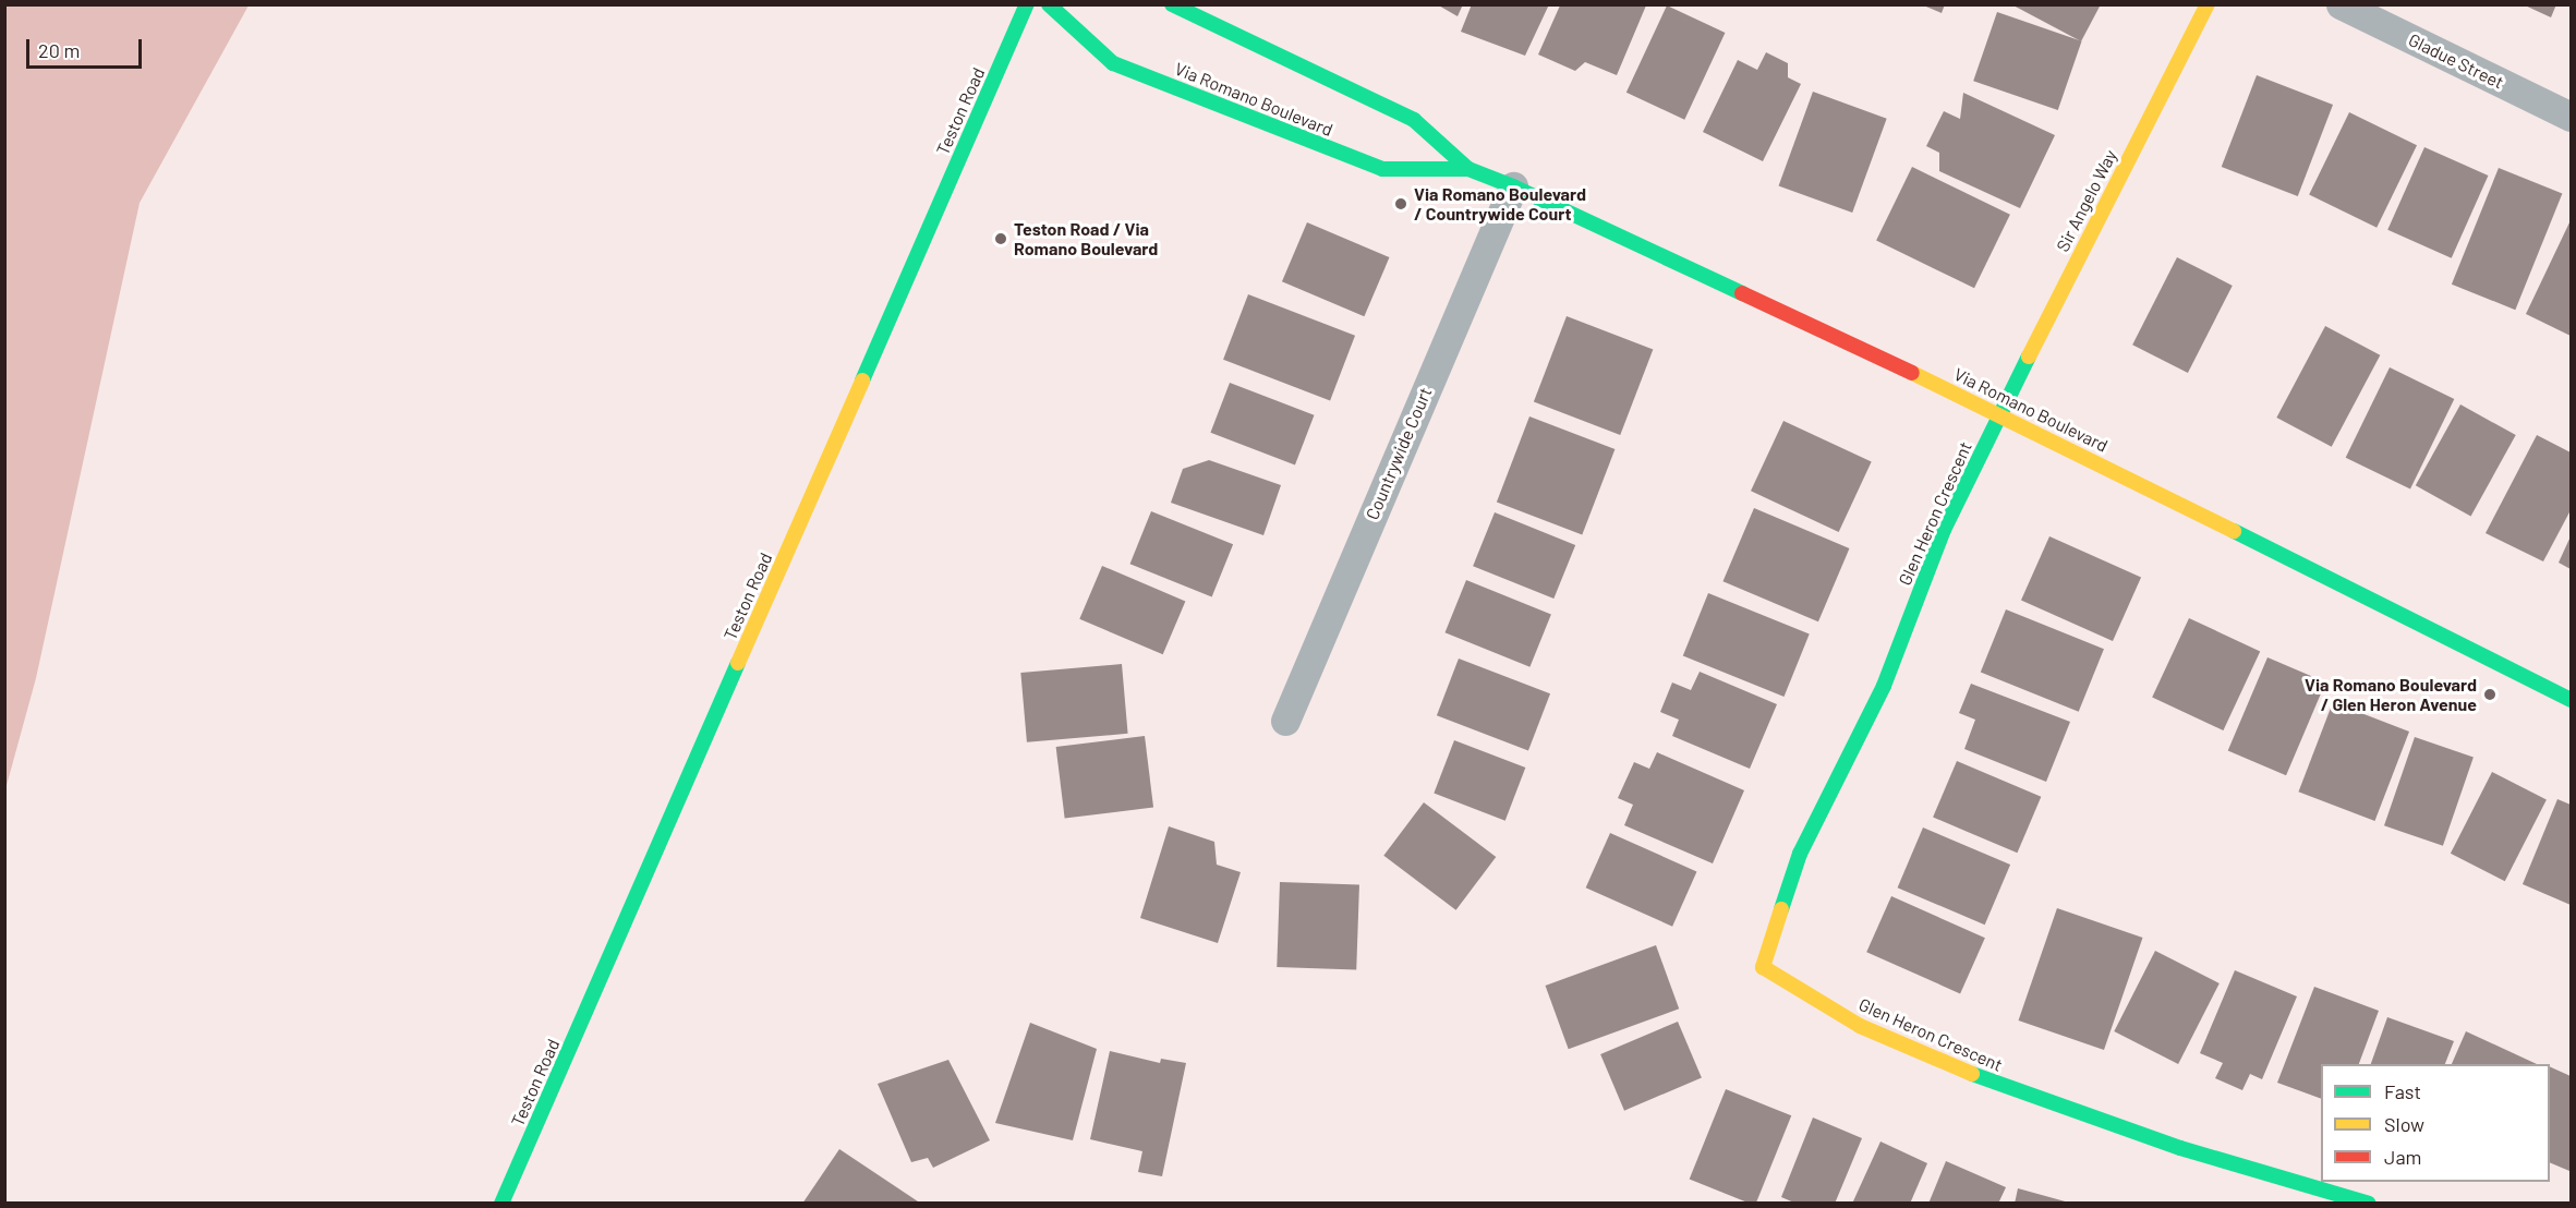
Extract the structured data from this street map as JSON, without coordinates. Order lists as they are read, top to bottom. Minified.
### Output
{"streets":{"street":["Gladue Street","Via Romano Boulevard","Teston Road","Sir Angelo Way","Countrywide Court","Glen Heron Crescent"]},"crossings":[["Via Romano Boulevard","Sir Angelo Way"],["Via Romano Boulevard","Countrywide Court"],["Via Romano Boulevard","Glen Heron Crescent"],["Sir Angelo Way","Glen Heron Crescent"]],"places":["Via Romano Boulevard / Countrywide Court","Teston Road / Via Romano Boulevard","Via Romano Boulevard / Glen Heron Avenue"],"legend":["Fast","Slow","Jam"],"scale_bar":"20 m"}
